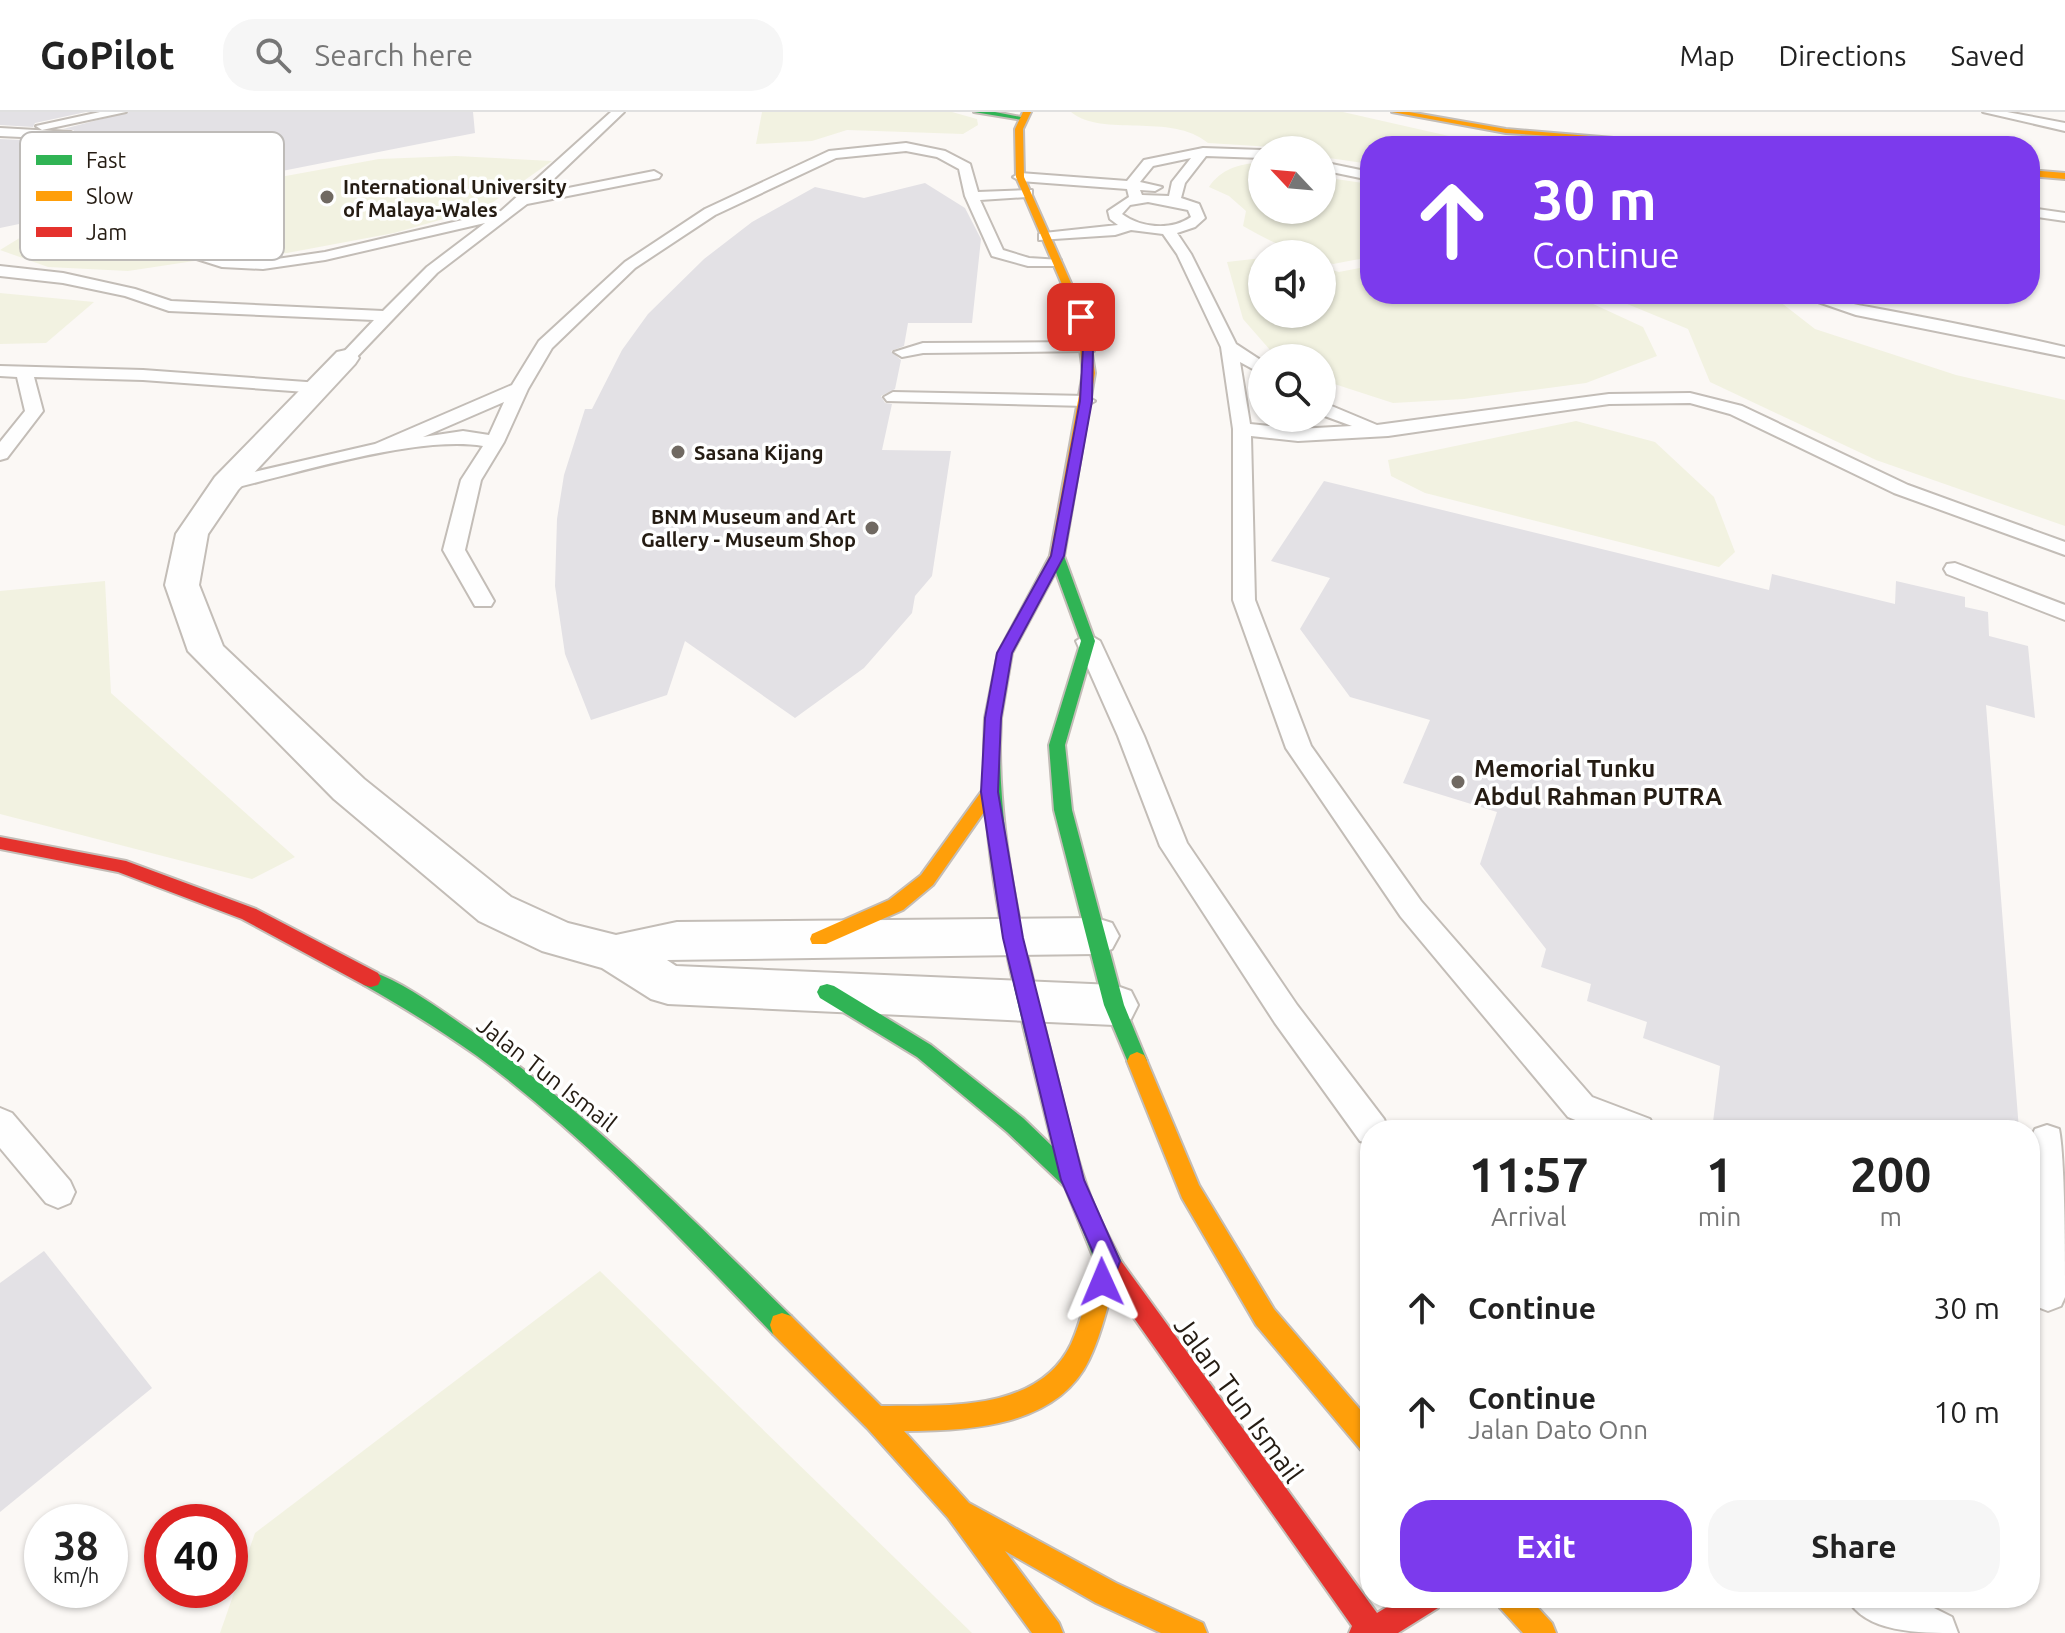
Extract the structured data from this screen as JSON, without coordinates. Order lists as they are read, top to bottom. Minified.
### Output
{"streets":{"main road":["Jalan Tun Ismail"]},"places":["International University of Malaya-Wales","Sasana Kijang","BNM Museum and Art Gallery - Museum Shop","Memorial Tunku Abdul Rahman PUTRA"],"legend":["Fast","Slow","Jam"],"north":"top left","page":{"header":"GoPilot","search":"Search here","nav":["Map","Directions","Saved"],"turn":["30 m","Continue"],"eta":["11:57","Arrival","1","min","200","m"],"list":[{"name":"Continue","value":"30 m"},{"name":"Continue","note":"Jalan Dato Onn","value":"10 m"}],"buttons":["Exit","Share"],"speed":"38 km/h","limit":"40"}}
